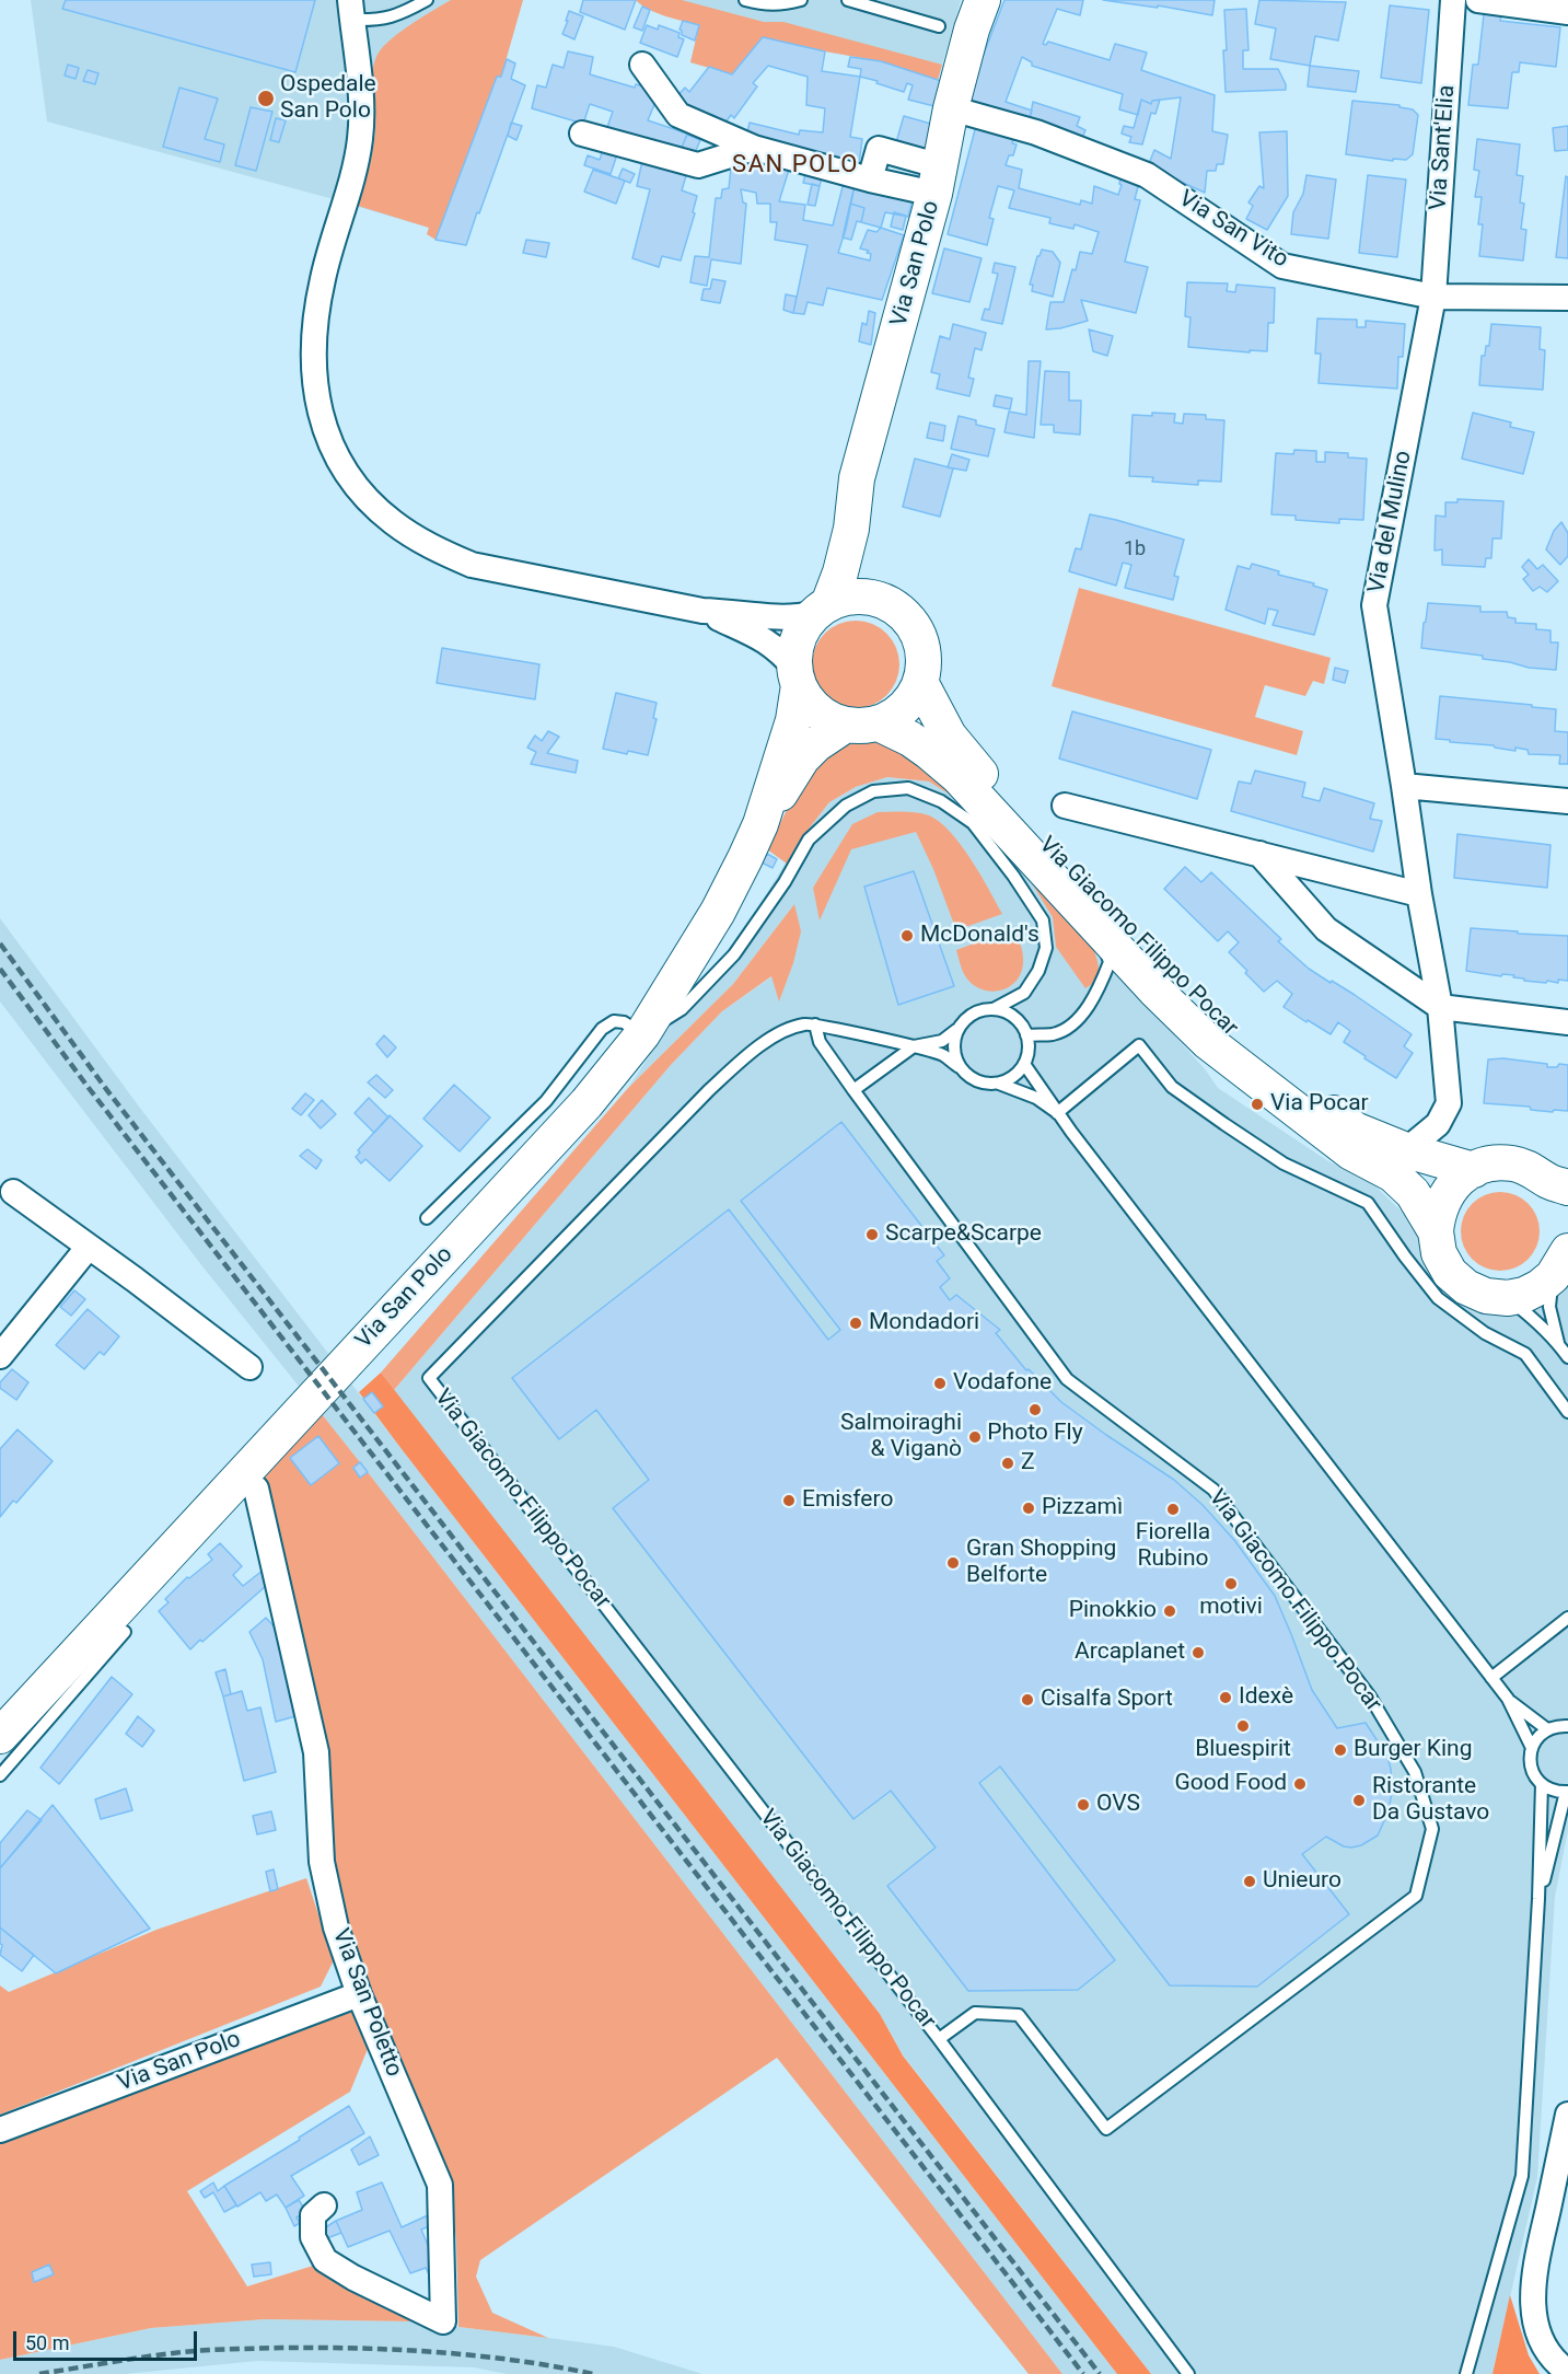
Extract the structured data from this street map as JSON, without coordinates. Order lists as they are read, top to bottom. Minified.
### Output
{"streets":{"main road":["Via San Polo","Via Giacomo Filippo Pocar"],"street":["Via Sant'Elia","Via San Vito","Via del Mulino","Via San Poletto"]},"crossings":[["Via Sant'Elia","Via San Vito"],["Via Sant'Elia","Via del Mulino"],["Via San Vito","Via San Polo"],["Via San Vito","Via del Mulino"],["Via San Polo","Via Giacomo Filippo Pocar"],["Via San Polo","Via San Poletto"],["Via del Mulino","Via Giacomo Filippo Pocar"]],"districts":["SAN POLO"],"places":["Ospedale San Polo","McDonald's","Via Pocar","Scarpe&Scarpe","Mondadori","Vodafone","Photo Fly","Salmoiraghi & Viganò","Z","Emisfero","Pizzamì","Fiorella Rubino","Gran Shopping Belforte","motivi","Pinokkio","Arcaplanet","Idexè","Cisalfa Sport","Bluespirit","Burger King","Good Food","Ristorante Da Gustavo","OVS","Unieuro"],"house_numbers":["1b"],"scale_bar":"50 m"}
